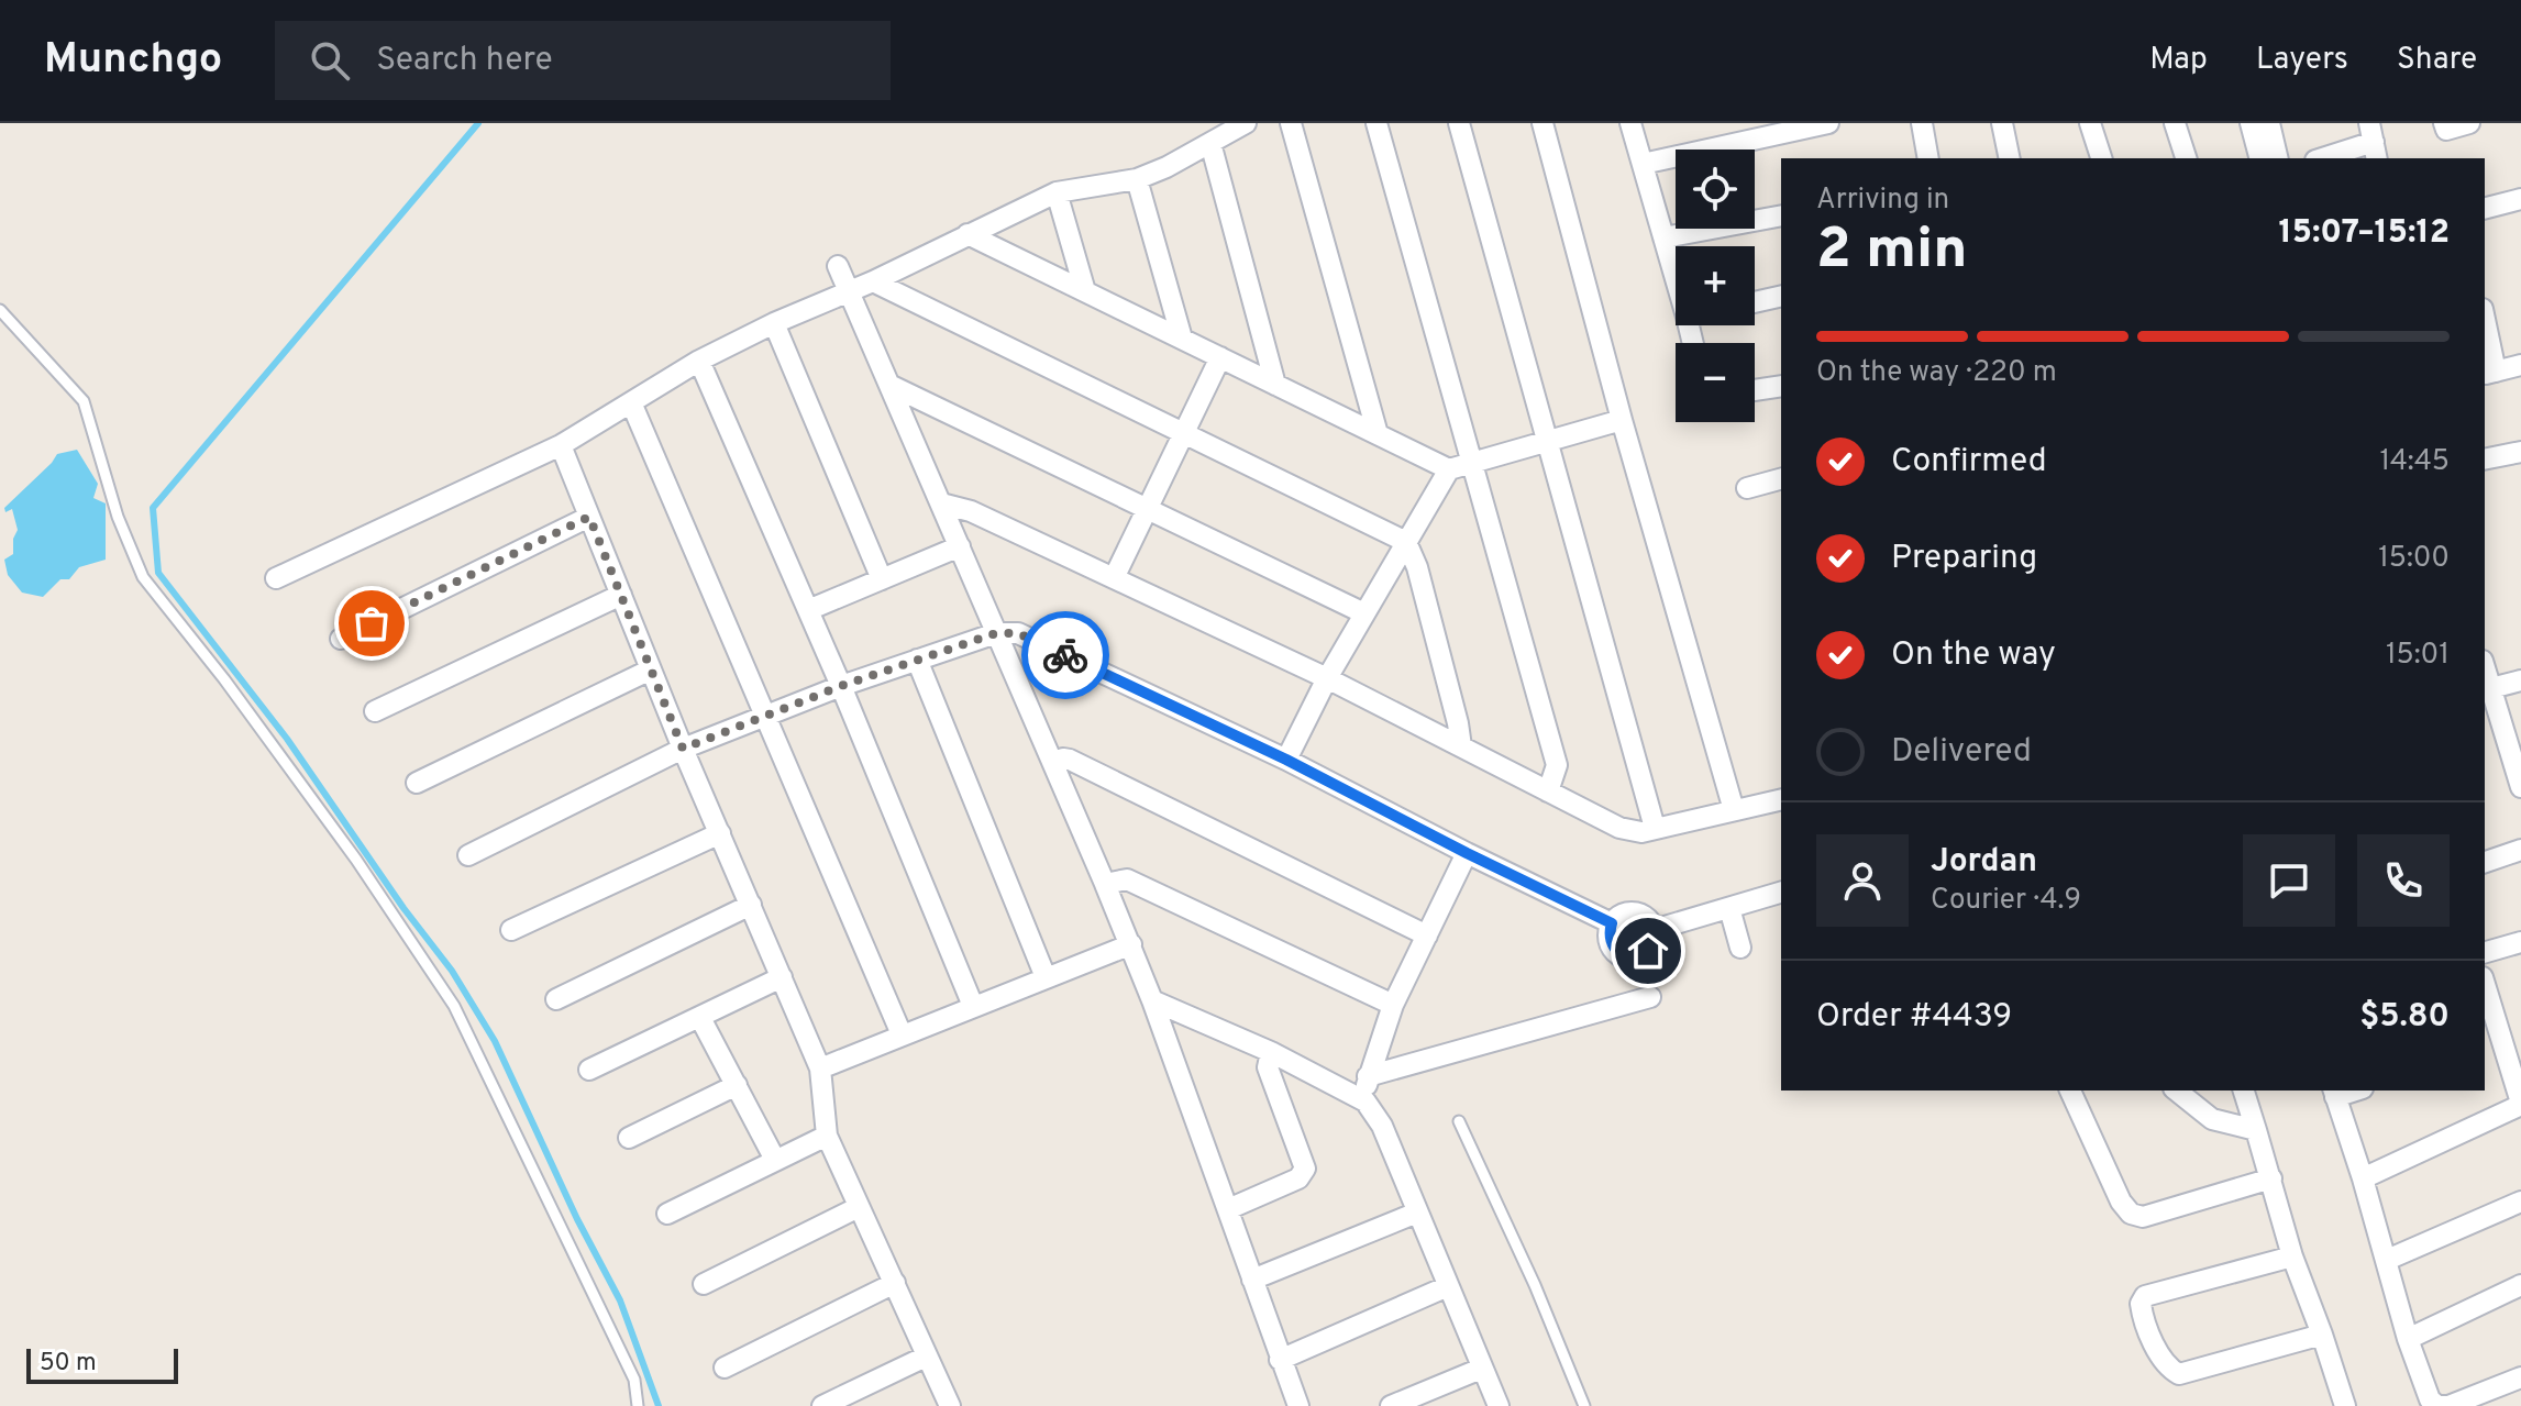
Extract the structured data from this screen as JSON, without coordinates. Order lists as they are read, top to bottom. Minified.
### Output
{"scale_bar":"50 m","page":{"header":"Munchgo","search":"Search here","nav":["Map","Layers","Share"],"map_buttons":["+","−"],"heading":["2 min","Arriving in","15:07–15:12"],"panel":["Jordan","Courier · 4.9","Order #4439","$5.80"],"bar":"On the way · 220 m","list":[["Confirmed","14:45"],["Preparing","15:00"],["On the way","15:01"],"Delivered"],"scale":"50 m"}}
